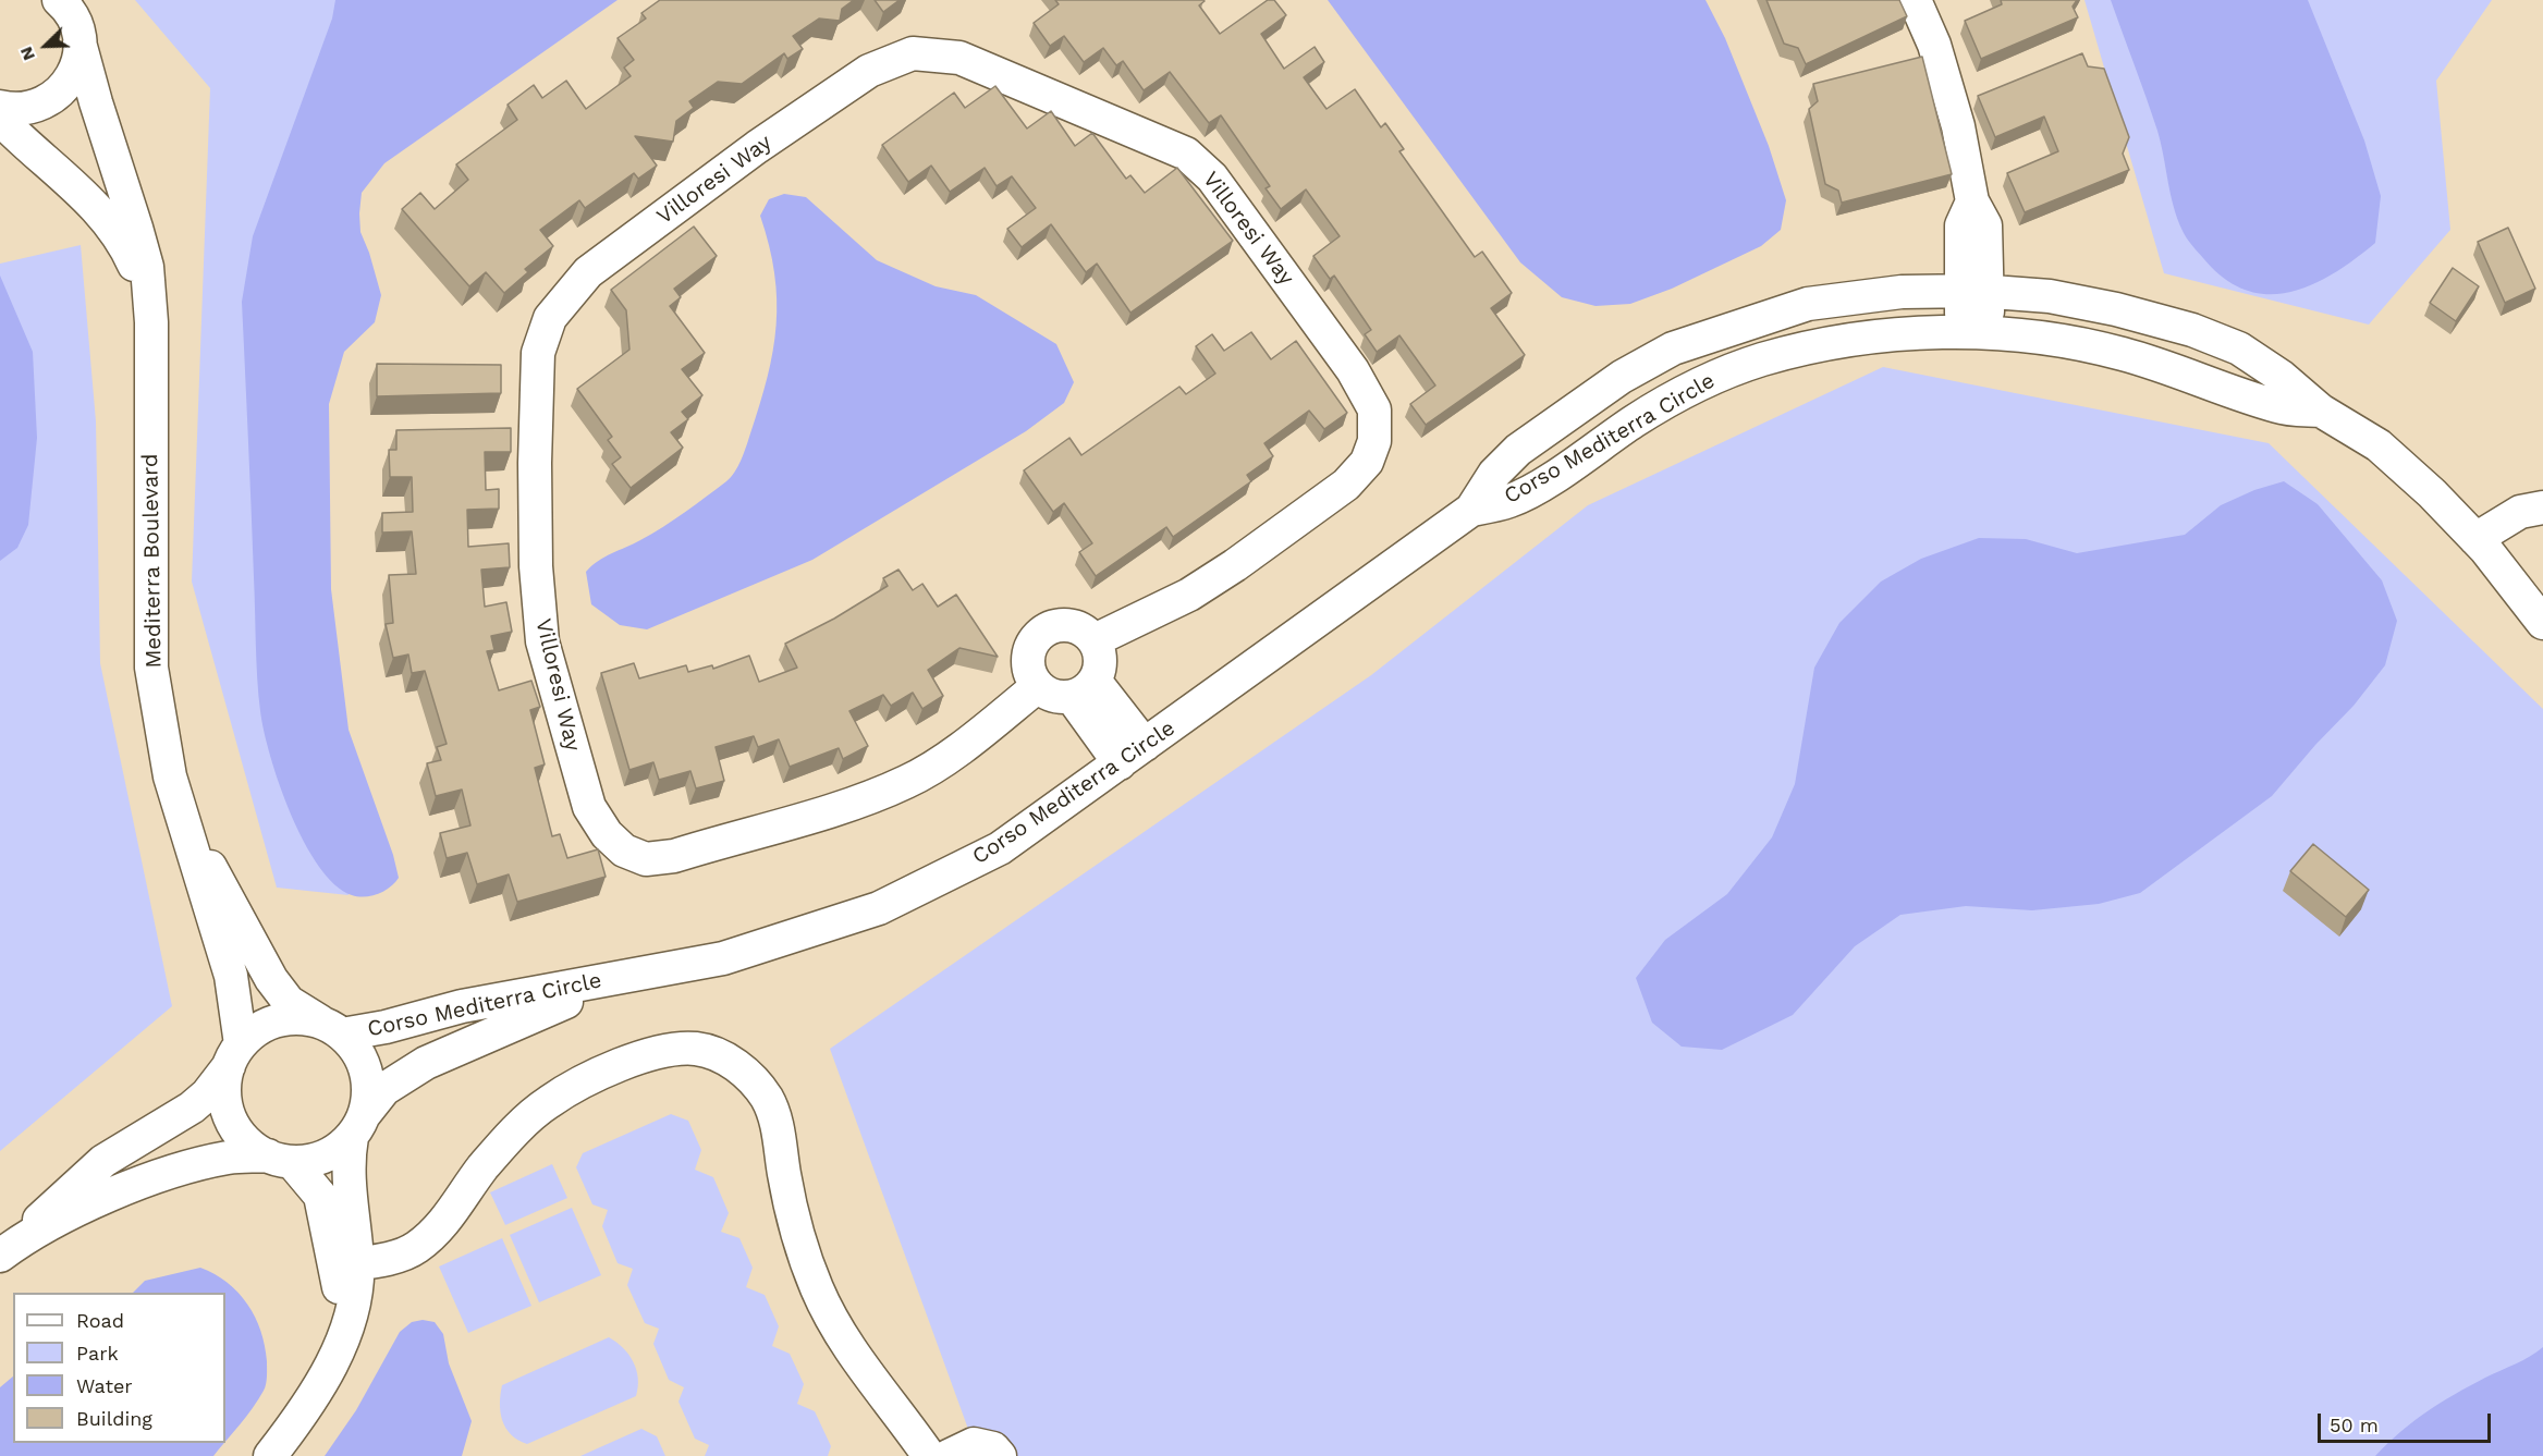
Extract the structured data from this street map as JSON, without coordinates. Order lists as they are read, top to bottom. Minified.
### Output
{"streets":{"street":["Villoresi Way","Corso Mediterra Circle","Mediterra Boulevard"]},"crossings":[["Corso Mediterra Circle","Mediterra Boulevard"]],"legend":["Road","Park","Water","Building"],"scale_bar":"50 m","north":"bottom left"}
